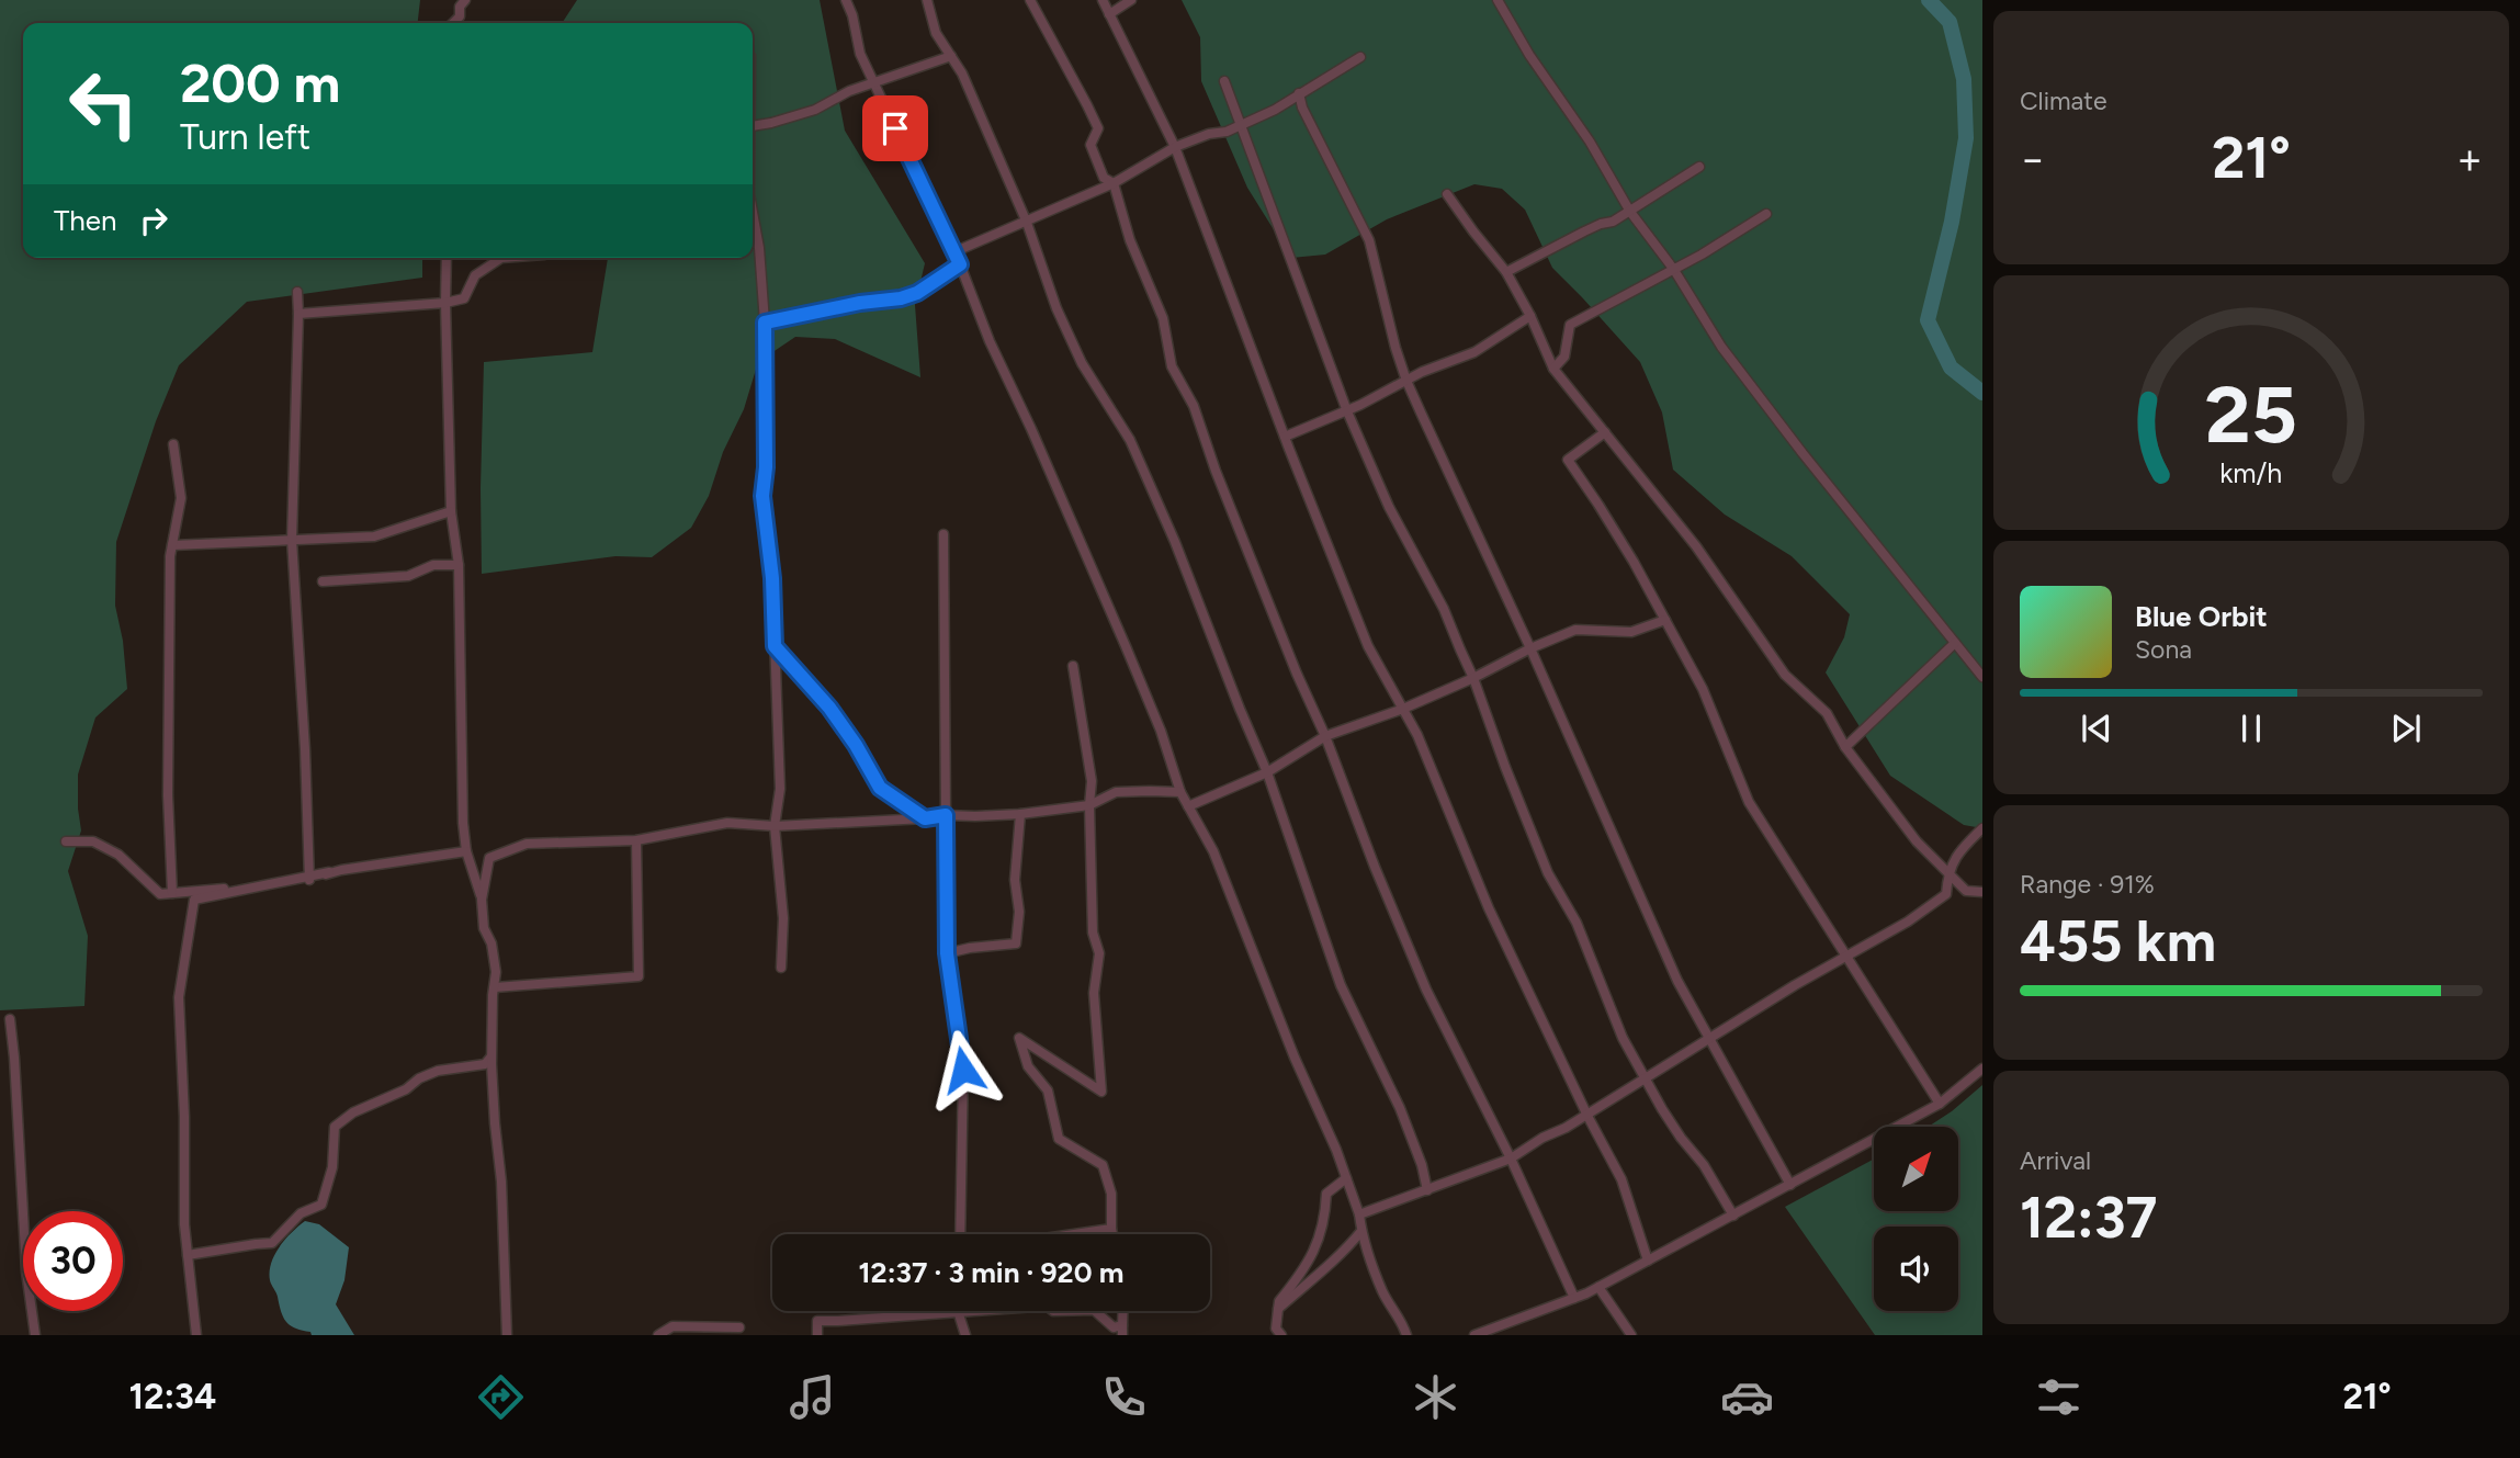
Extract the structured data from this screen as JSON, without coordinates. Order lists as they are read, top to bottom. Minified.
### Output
{"north":"top right","page":{"tile":["Climate",["Range · 91%","455 km"],["Arrival","12:37"]],"turn":["200 m","Turn left"],"heat":["−","21°","+"],"then":"Then","song":["Blue Orbit","Sona"],"limit":"30","trip":"12:37 · 3 min · 920 m","tabs":["12:34","21°"],"gauge":["25","km/h"]}}
